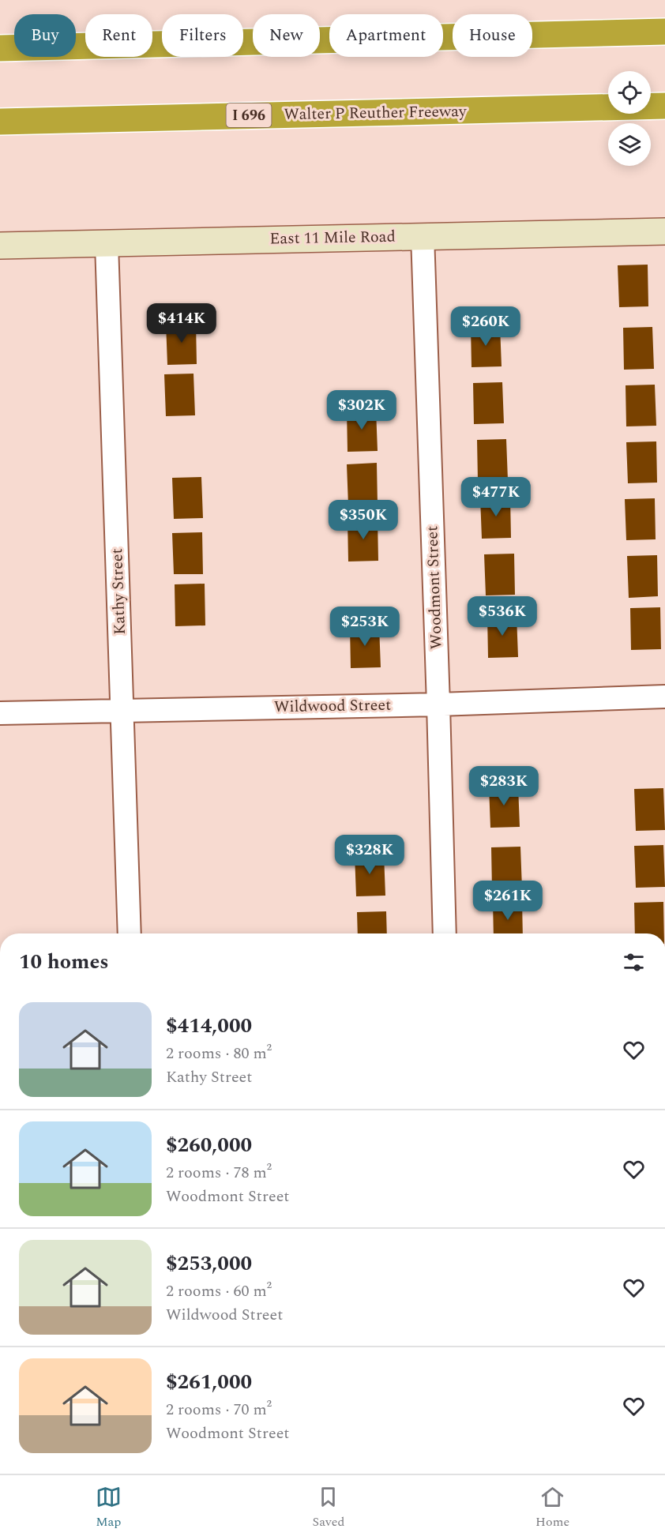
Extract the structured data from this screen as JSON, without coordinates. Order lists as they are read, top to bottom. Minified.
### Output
{"streets":{"highway":["Walter P Reuther Freeway","I 696"],"main road":["East 11 Mile Road"],"street":["Woodmont Street","Kathy Street","Wildwood Street"]},"crossings":[["East 11 Mile Road","Woodmont Street"],["East 11 Mile Road","Kathy Street"],["Woodmont Street","Wildwood Street"],["Kathy Street","Wildwood Street"]],"page":{"chip":["Buy","Rent","Filters","New","Apartment","House"],"price":["$414K","$260K","$302K","$477K","$350K","$536K","$253K","$283K","$328K","$261K"],"heading":"10 homes","list":[{"name":"$414,000","note":"2 rooms · 80 m² · Kathy Street"},{"name":"$260,000","note":"2 rooms · 78 m² · Woodmont Street"},{"name":"$253,000","note":"2 rooms · 60 m² · Wildwood Street"},{"name":"$261,000","note":"2 rooms · 70 m² · Woodmont Street"}],"tabs":["Map","Saved","Home"]}}
